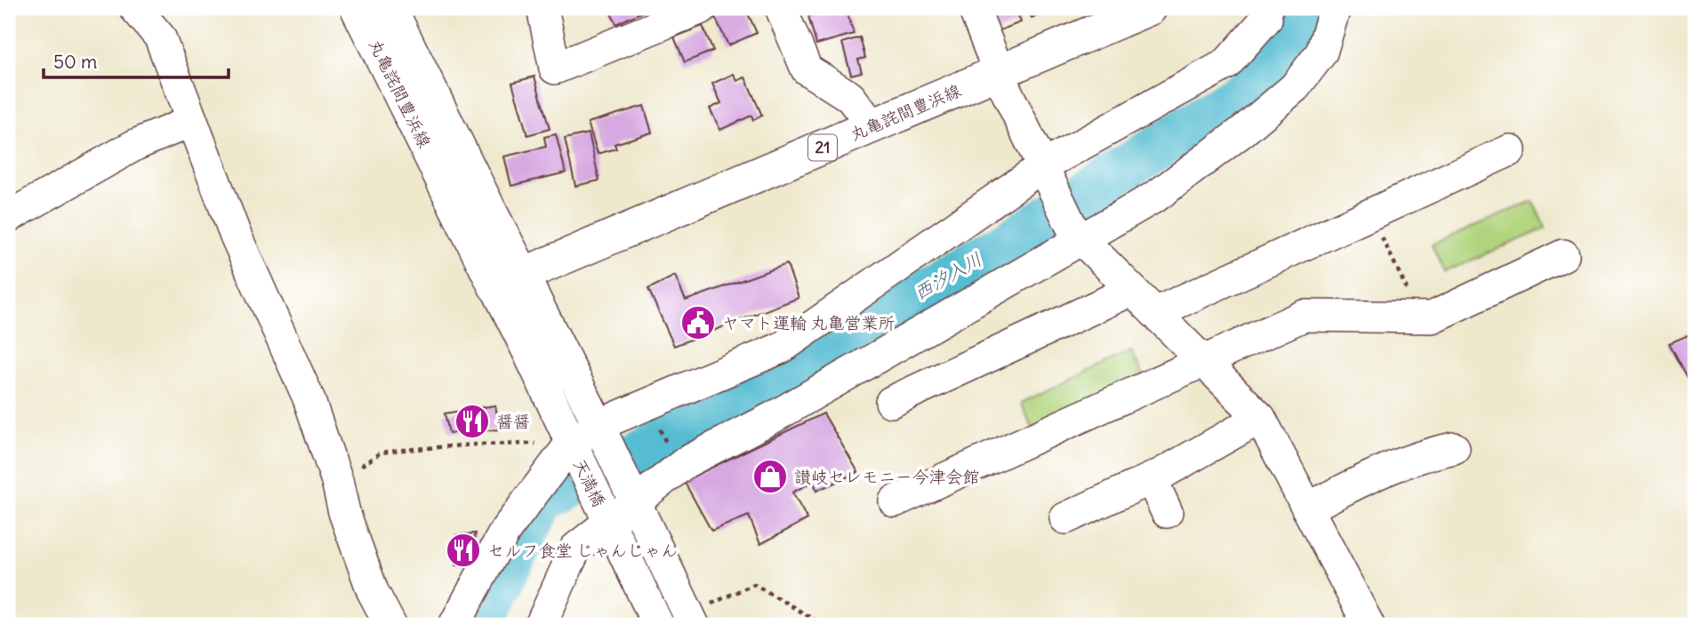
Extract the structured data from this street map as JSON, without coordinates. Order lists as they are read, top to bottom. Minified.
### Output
{"streets":{"main road":["丸亀詫間豊浜線","21"],"street":["天満橋"]},"crossings":[["丸亀詫間豊浜線","天満橋"]],"water":["西汐入川"],"places":{"public building":["ヤマト運輸 丸亀営業所"],"restaurant":["醤醤","セルフ食堂 じゃんじゃん"],"shop":["讃岐セレモニー今津会館"]},"scale_bar":"50 m"}
